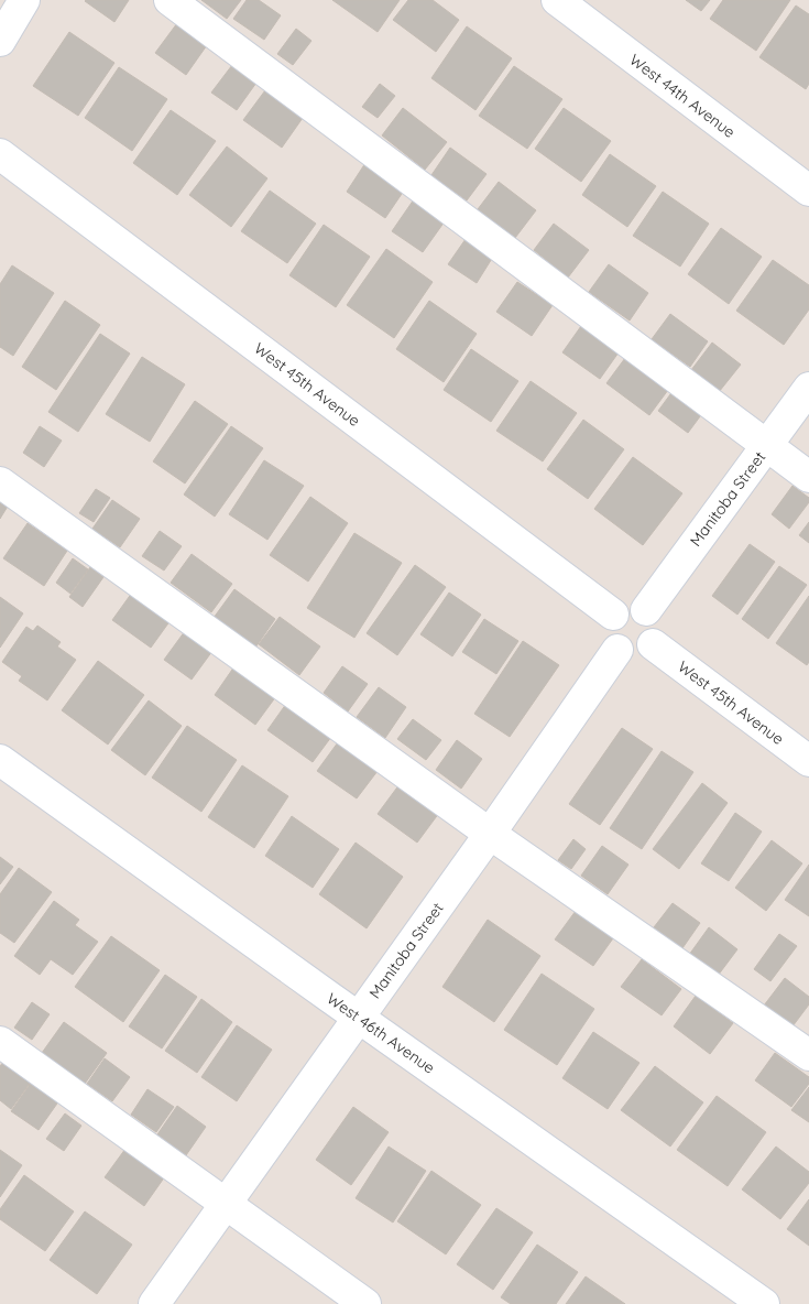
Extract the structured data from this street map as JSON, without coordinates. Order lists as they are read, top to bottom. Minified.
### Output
{"streets":{"street":["West 44th Avenue","West 45th Avenue","Manitoba Street","West 46th Avenue"]},"crossings":[["West 45th Avenue","Manitoba Street"],["Manitoba Street","West 46th Avenue"]]}
